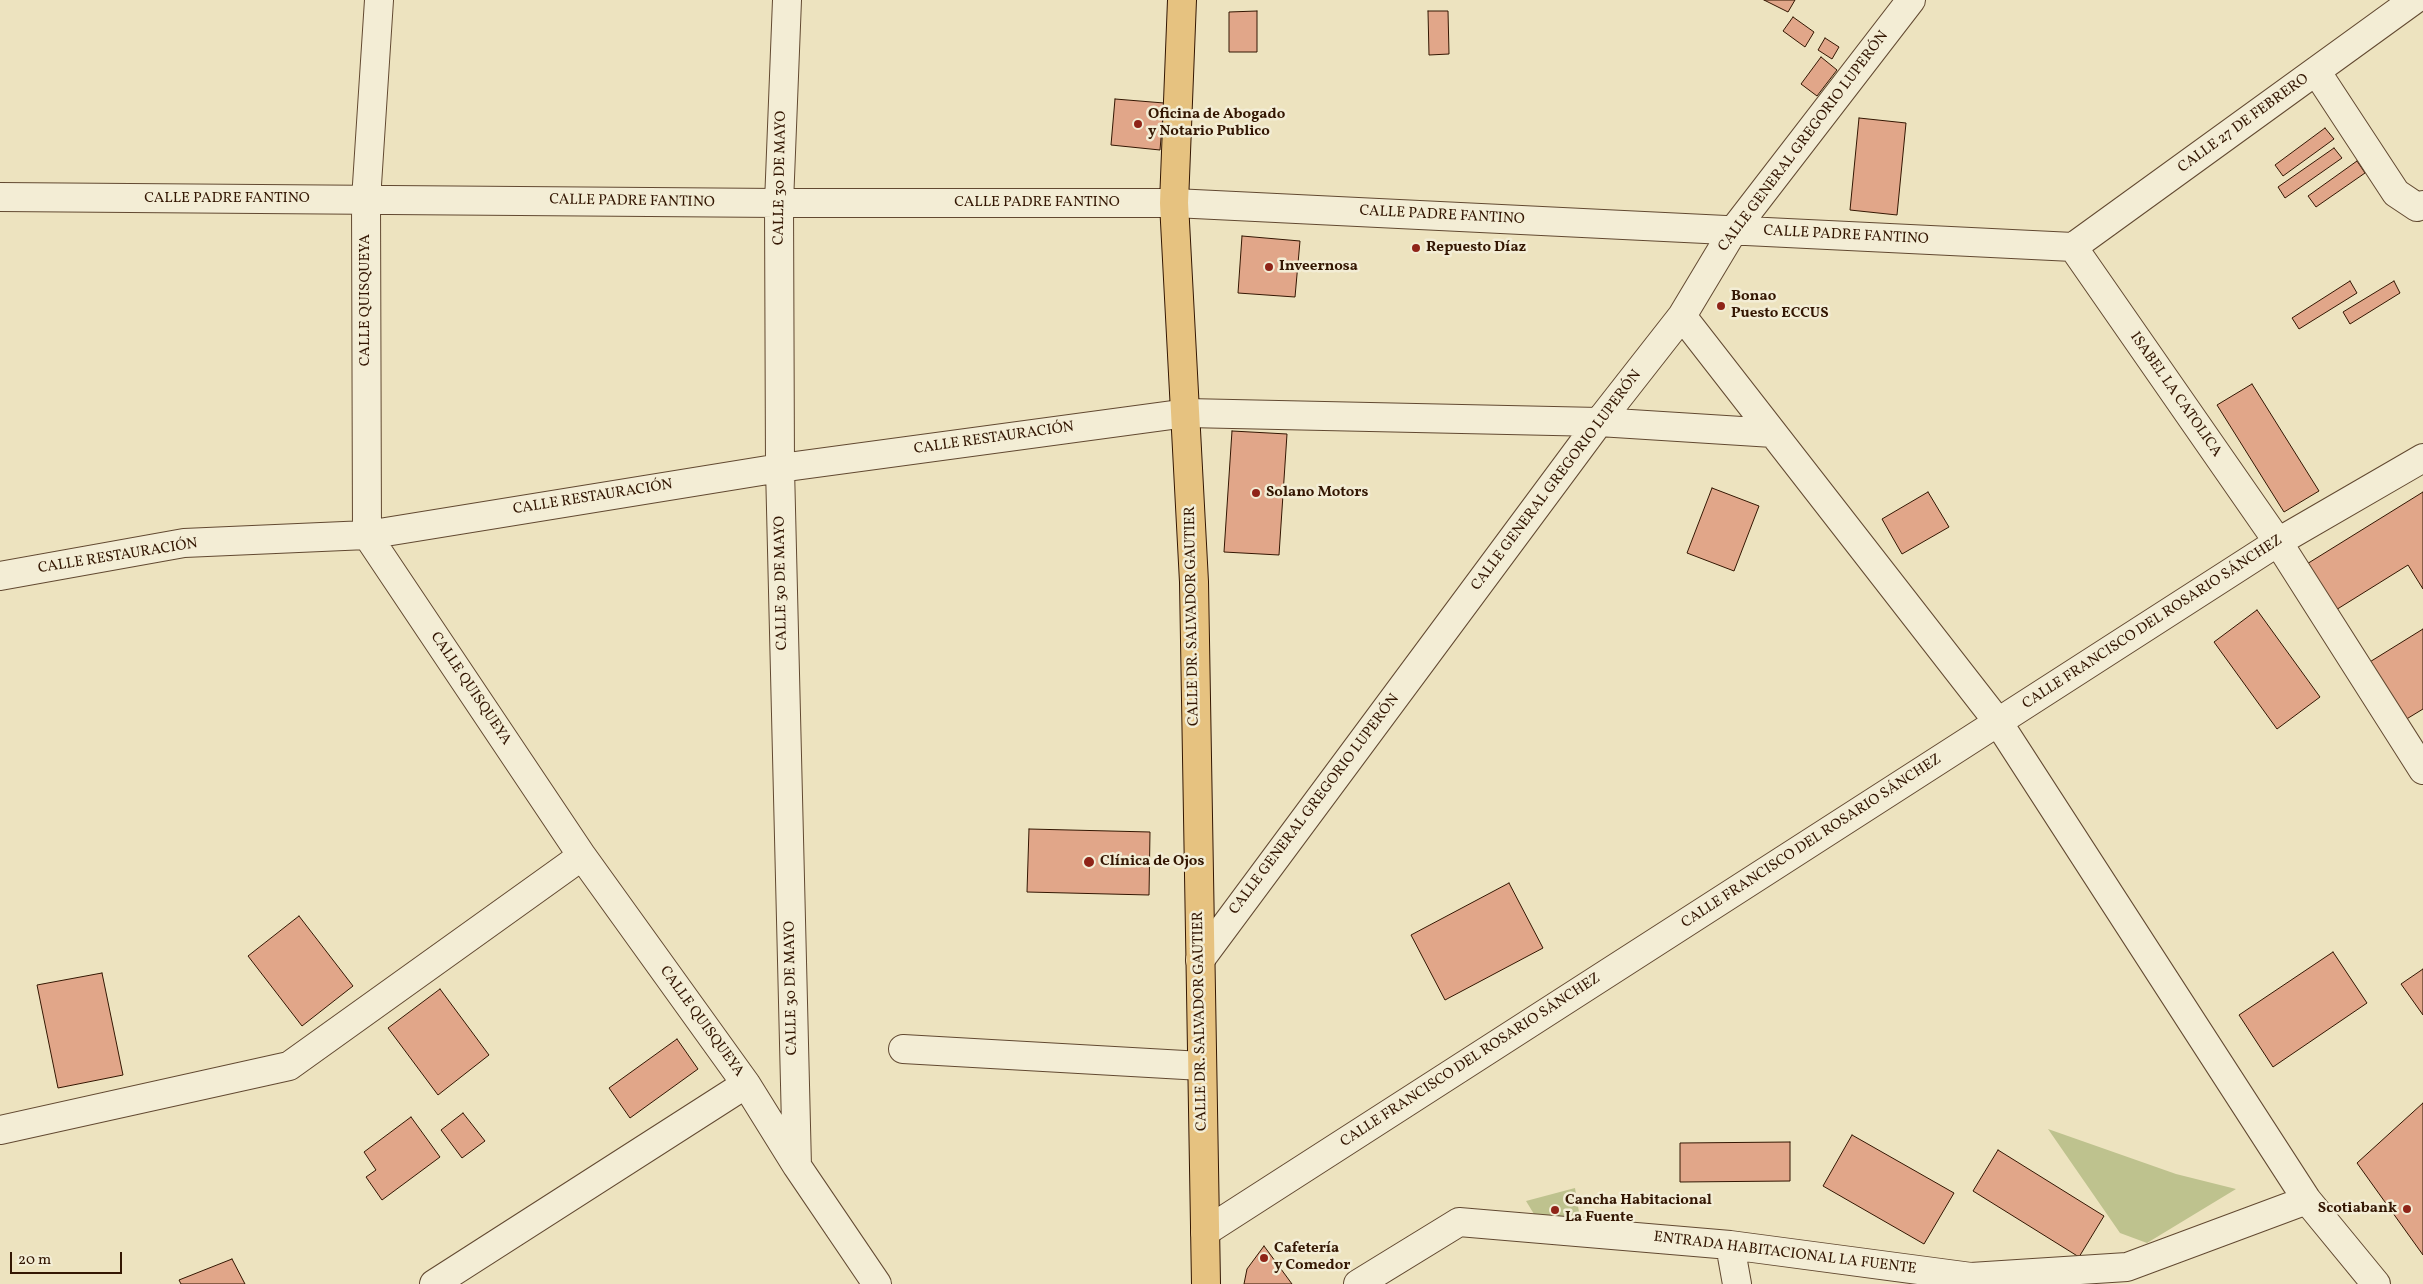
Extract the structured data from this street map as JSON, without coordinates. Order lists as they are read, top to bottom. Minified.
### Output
{"streets":{"main road":["CALLE DR. SALVADOR GAUTIER"],"street":["CALLE 27 DE FEBRERO","CALLE GENERAL GREGORIO LUPERÓN","CALLE 30 DE MAYO","CALLE PADRE FANTINO","CALLE QUISQUEYA","ISABEL LA CATOLICA","CALLE RESTAURACIÓN","CALLE FRANCISCO DEL ROSARIO SÁNCHEZ","ENTRADA HABITACIONAL LA FUENTE"]},"crossings":[["CALLE 27 DE FEBRERO","CALLE PADRE FANTINO"],["CALLE 27 DE FEBRERO","ISABEL LA CATOLICA"],["CALLE GENERAL GREGORIO LUPERÓN","CALLE PADRE FANTINO"],["CALLE GENERAL GREGORIO LUPERÓN","CALLE RESTAURACIÓN"],["CALLE GENERAL GREGORIO LUPERÓN","CALLE DR. SALVADOR GAUTIER"],["CALLE 30 DE MAYO","CALLE PADRE FANTINO"],["CALLE 30 DE MAYO","CALLE QUISQUEYA"],["CALLE 30 DE MAYO","CALLE RESTAURACIÓN"],["CALLE PADRE FANTINO","CALLE QUISQUEYA"],["CALLE PADRE FANTINO","ISABEL LA CATOLICA"],["CALLE PADRE FANTINO","CALLE DR. SALVADOR GAUTIER"],["CALLE QUISQUEYA","CALLE RESTAURACIÓN"],["ISABEL LA CATOLICA","CALLE FRANCISCO DEL ROSARIO SÁNCHEZ"],["CALLE RESTAURACIÓN","CALLE DR. SALVADOR GAUTIER"],["CALLE DR. SALVADOR GAUTIER","CALLE FRANCISCO DEL ROSARIO SÁNCHEZ"]],"places":["Oficina de Abogado y Notario Publico","Repuesto Díaz","Inveernosa","Bonao Puesto ECCUS","Solano Motors","Clínica de Ojos","Scotiabank","Cancha Habitacional La Fuente","Cafetería y Comedor"],"scale_bar":"20 m"}
